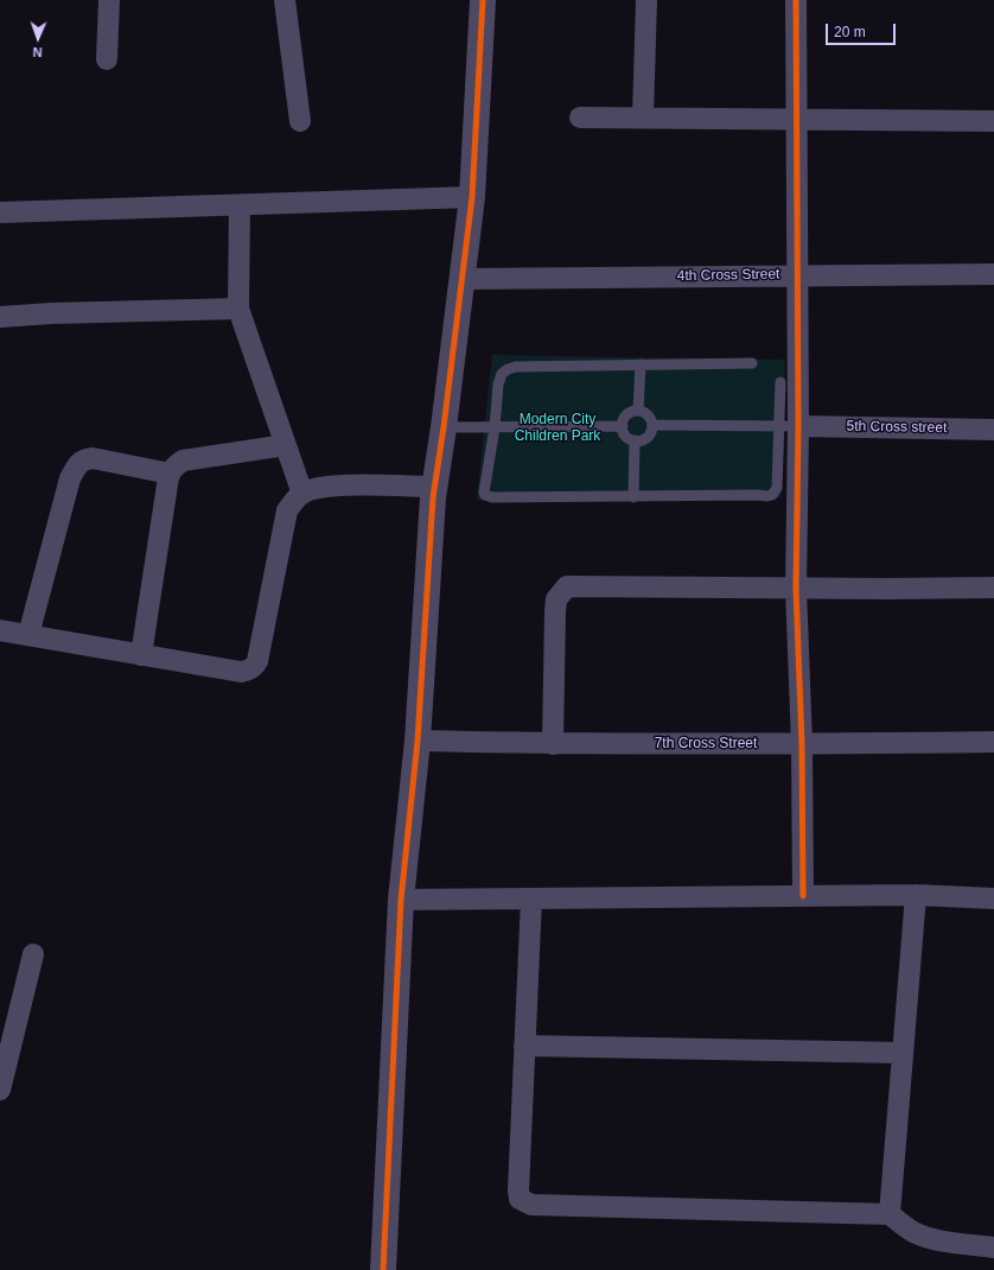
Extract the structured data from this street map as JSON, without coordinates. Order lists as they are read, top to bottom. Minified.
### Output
{"streets":{"street":["4th Cross Street","5th Cross street","7th Cross Street"]},"parks":["Modern City Children Park"],"scale_bar":"20 m","north":"bottom"}
